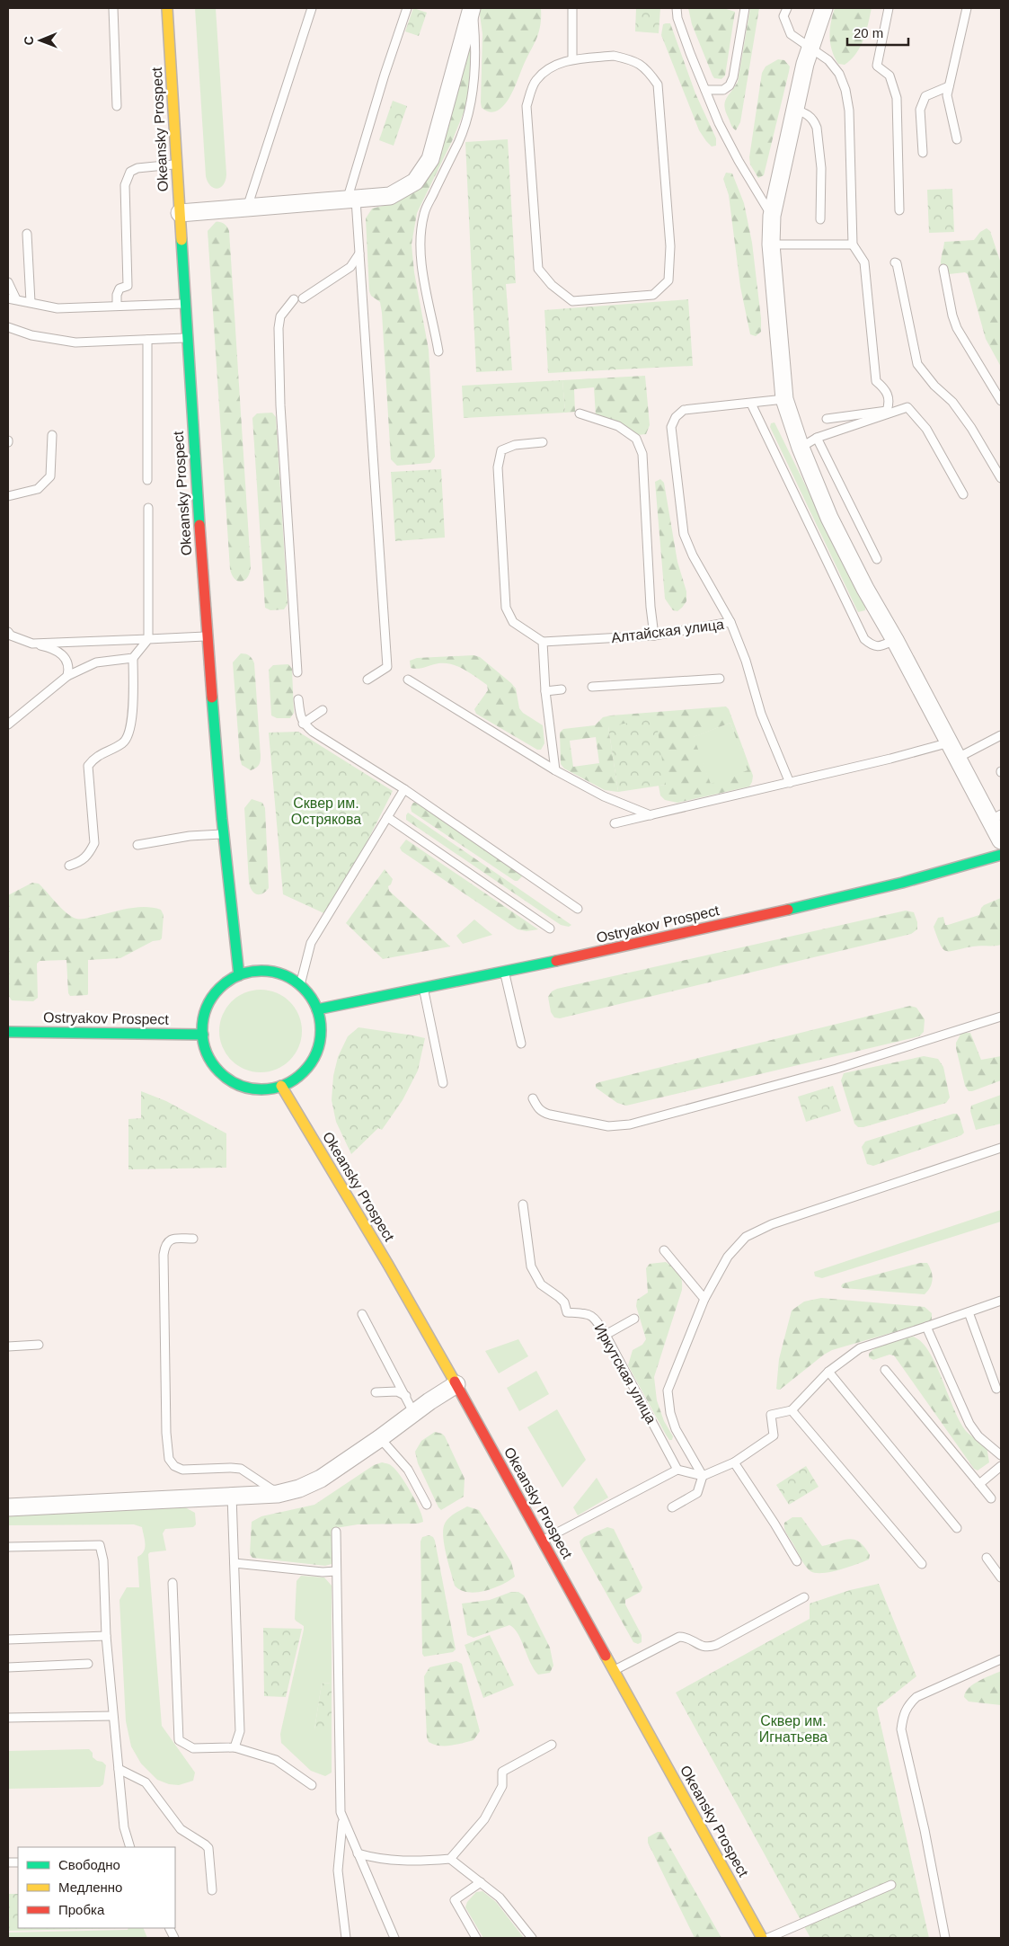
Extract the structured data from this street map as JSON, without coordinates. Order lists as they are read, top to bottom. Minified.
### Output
{"streets":{"main road":["Okeansky Prospect","Ostryakov Prospect"],"lane":["Алтайская улица","Иркутская улица"]},"crossings":[["Okeansky Prospect","Ostryakov Prospect"]],"parks":["Сквер им. Острякова","Cквер им. Игнатьева"],"legend":["Свободно","Медленно","Пробка"],"scale_bar":"20 m","north":"left"}
